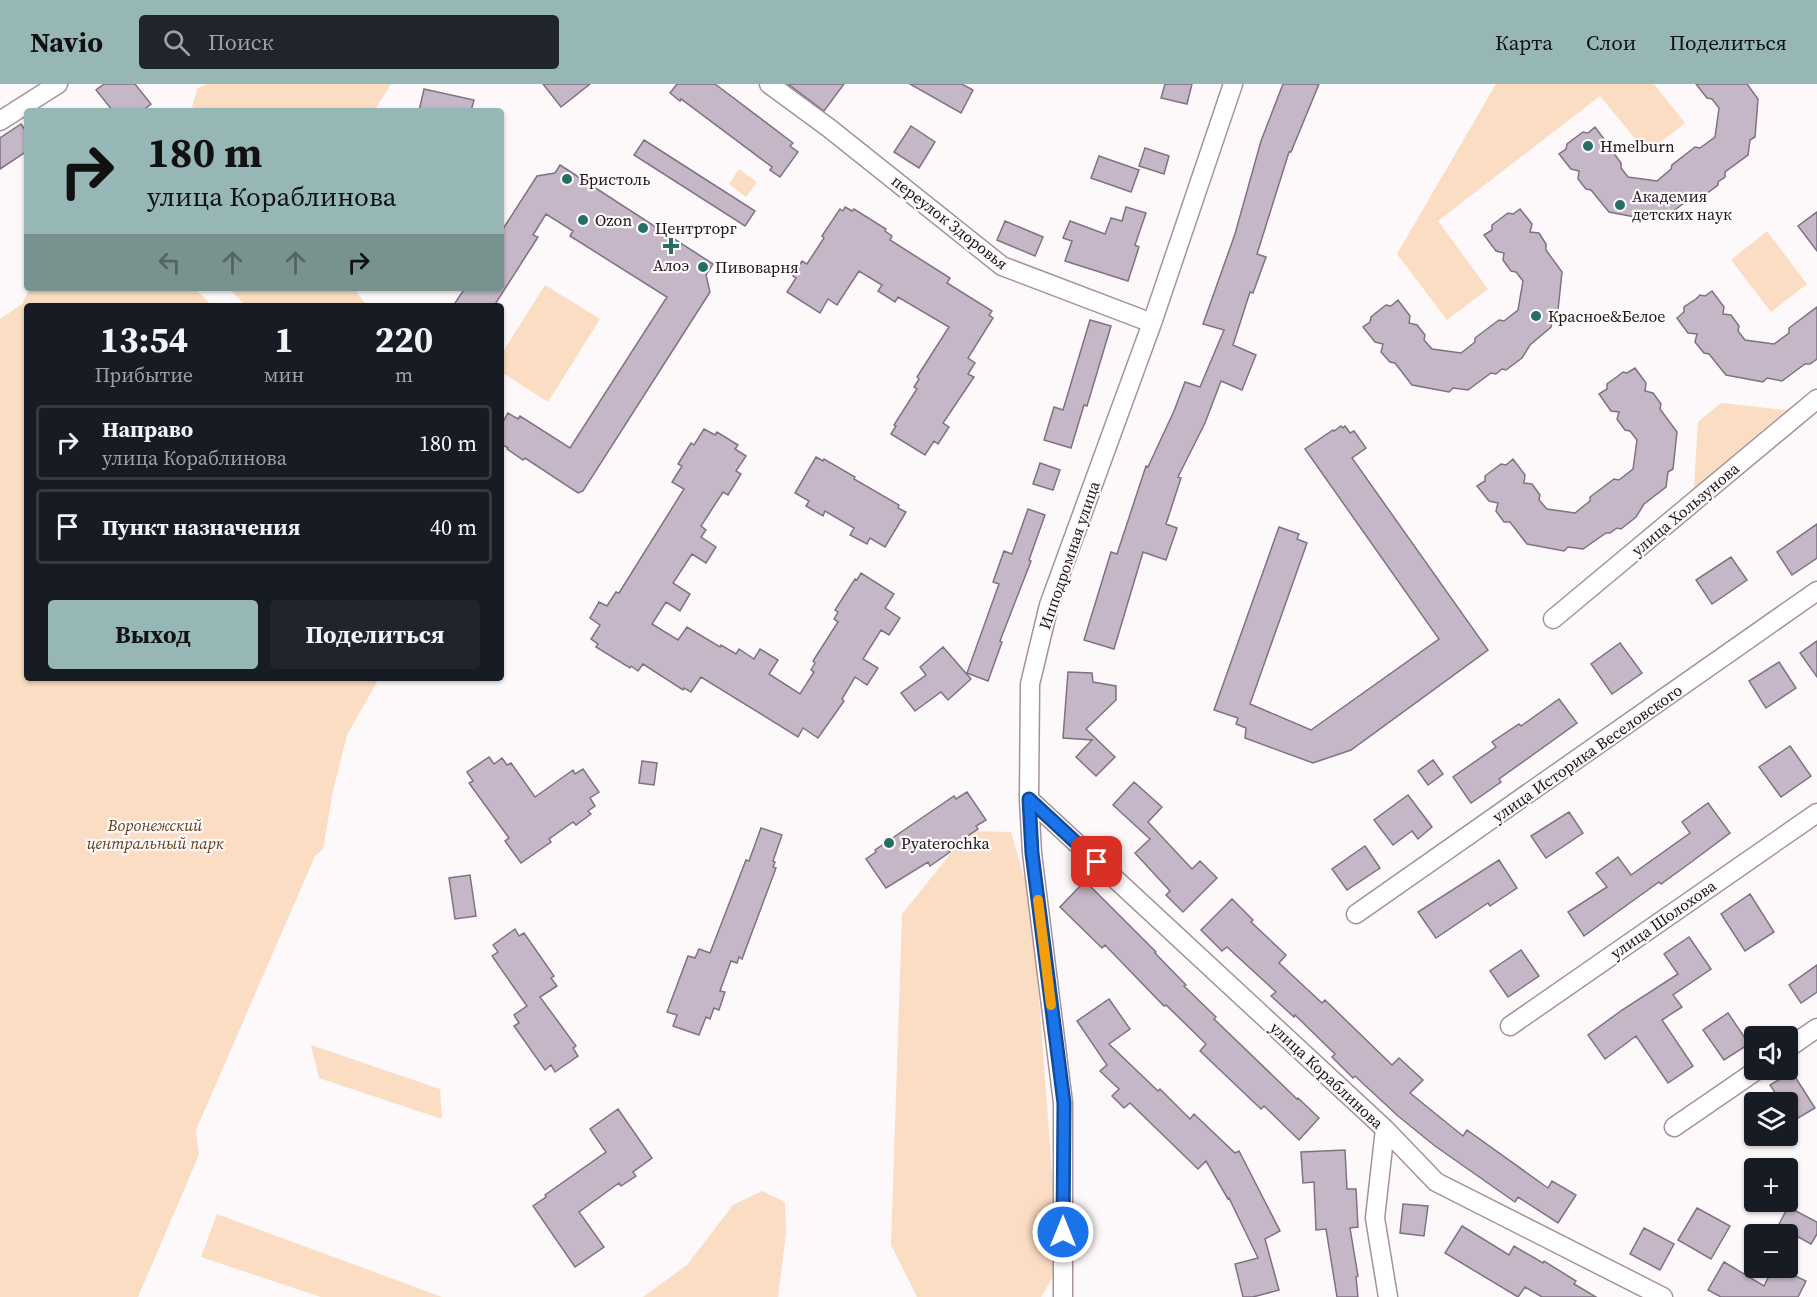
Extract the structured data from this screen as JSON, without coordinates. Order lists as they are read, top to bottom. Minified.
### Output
{"streets":{"street":["переулок Здоровья","улица Хользунова","Ипподромная улица","улица Историка Веселовского","улица Шолохова","улица Кораблинова"]},"crossings":[["переулок Здоровья","Ипподромная улица"],["Ипподромная улица","улица Кораблинова"]],"parks":["Воронежский центральный парк"],"places":{"other":["Hmelburn","Бристоль","Академия детских наук","Ozon","Центрторг","Пивоварня","Красное&Белое","Pyaterochka"],"health":["Алоэ"]},"page":{"header":"Navio","search":"Поиск","nav":["Карта","Слои","Поделиться"],"turn":["180 m","улица Кораблинова"],"eta":["13:54","Прибытие","1","мин","220","m"],"list":[{"name":"Направо","note":"улица Кораблинова","value":"180 m"},{"name":"Пункт назначения","value":"40 m"}],"buttons":["Выход","Поделиться"],"map_buttons":["+","−"]}}
